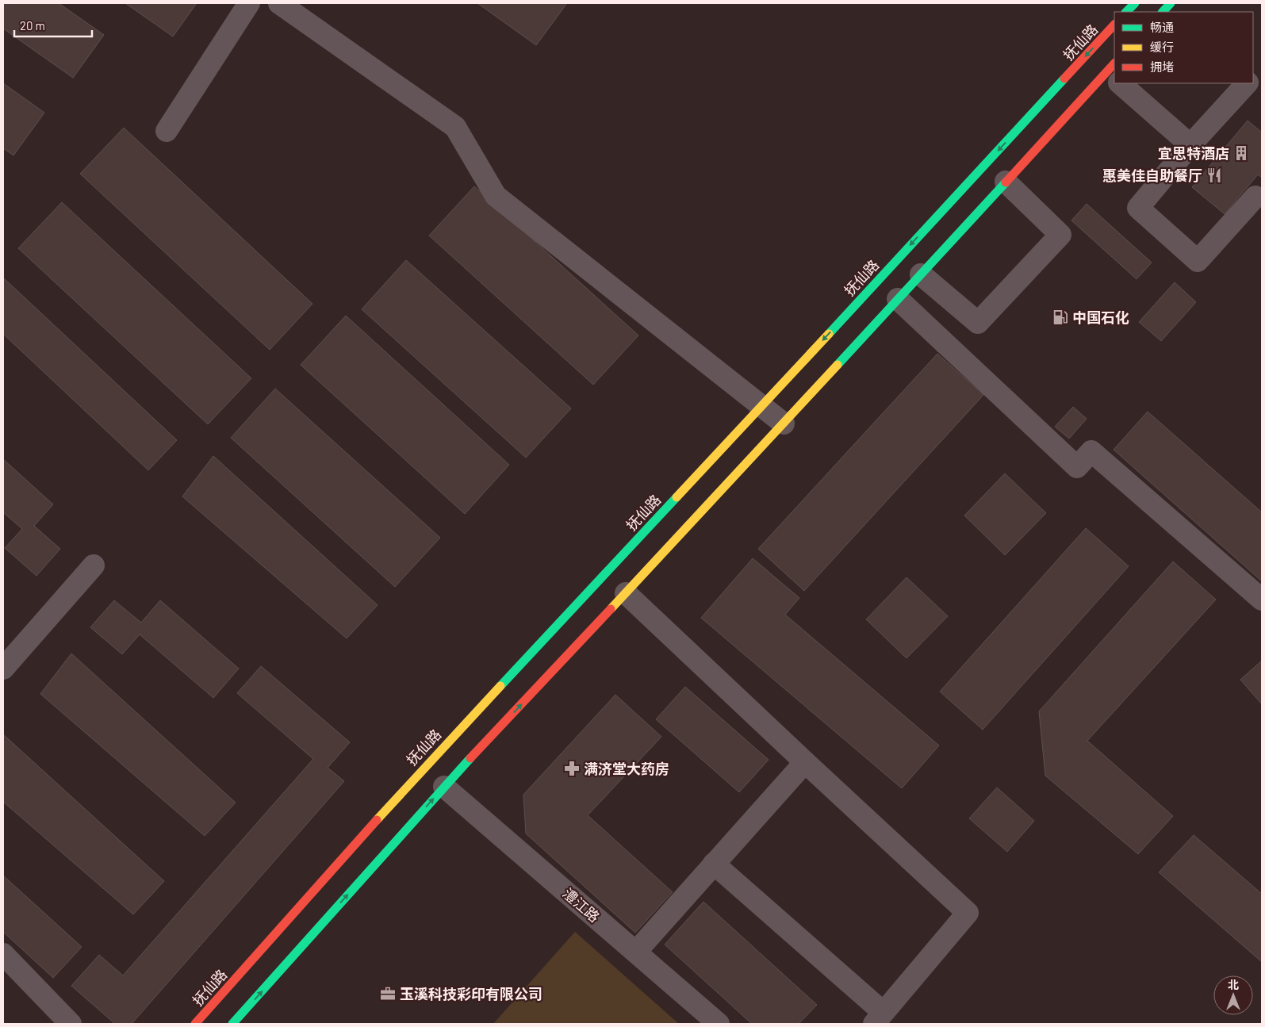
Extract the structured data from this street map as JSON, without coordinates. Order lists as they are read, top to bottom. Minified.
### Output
{"streets":{"main road":["抚仙路"],"street":["澧江路"]},"places":{"building":["宜思特酒店"],"restaurant":["惠美佳自助餐厅"],"fuel station":["中国石化"],"pharmacy":["满济堂大药房"],"office":["玉溪科技彩印有限公司"]},"legend":["畅通","缓行","拥堵"],"scale_bar":"20 m","north":"top"}
